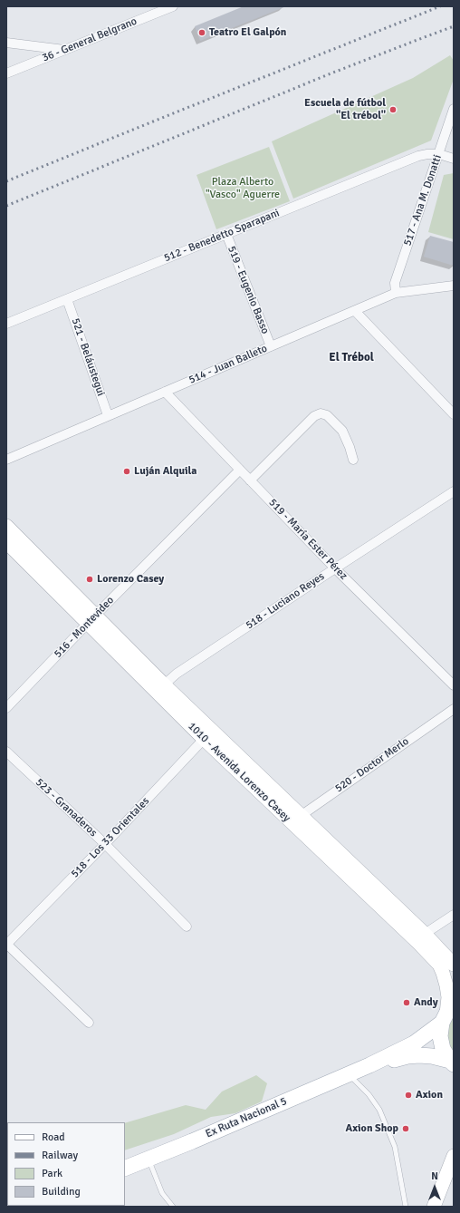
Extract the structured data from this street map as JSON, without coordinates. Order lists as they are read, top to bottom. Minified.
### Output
{"streets":{"main road":["1010 - Avenida Lorenzo Casey","Ex Ruta Nacional 5"],"street":["36 - General Belgrano","517 - Ana M. Donatti","512 - Benedetto Sparapani","519 - Eugenio Basso","521 - Beláustegui","514 - Juan Balleto","519 - María Ester Pérez","518 - Luciano Reyes","516 - Montevideo","520 - Doctor Merlo","523 - Granaderos","518 - Los 33 Orientales"]},"crossings":[["517 - Ana M. Donatti","512 - Benedetto Sparapani"],["517 - Ana M. Donatti","514 - Juan Balleto"],["512 - Benedetto Sparapani","519 - Eugenio Basso"],["512 - Benedetto Sparapani","521 - Beláustegui"],["519 - Eugenio Basso","514 - Juan Balleto"],["521 - Beláustegui","514 - Juan Balleto"],["514 - Juan Balleto","519 - María Ester Pérez"],["519 - María Ester Pérez","518 - Luciano Reyes"],["519 - María Ester Pérez","516 - Montevideo"],["518 - Luciano Reyes","1010 - Avenida Lorenzo Casey"],["516 - Montevideo","1010 - Avenida Lorenzo Casey"],["520 - Doctor Merlo","1010 - Avenida Lorenzo Casey"],["1010 - Avenida Lorenzo Casey","518 - Los 33 Orientales"],["1010 - Avenida Lorenzo Casey","Ex Ruta Nacional 5"],["523 - Granaderos","518 - Los 33 Orientales"]],"districts":["El Trébol"],"parks":["Plaza Alberto \"Vasco\" Aguerre"],"places":["Teatro El Galpón","Escuela de fútbol \"El trébol\"","Luján Alquila","Lorenzo Casey","Andy","Axion","Axion Shop"],"legend":["Road","Railway","Park","Building"],"north":"top"}
